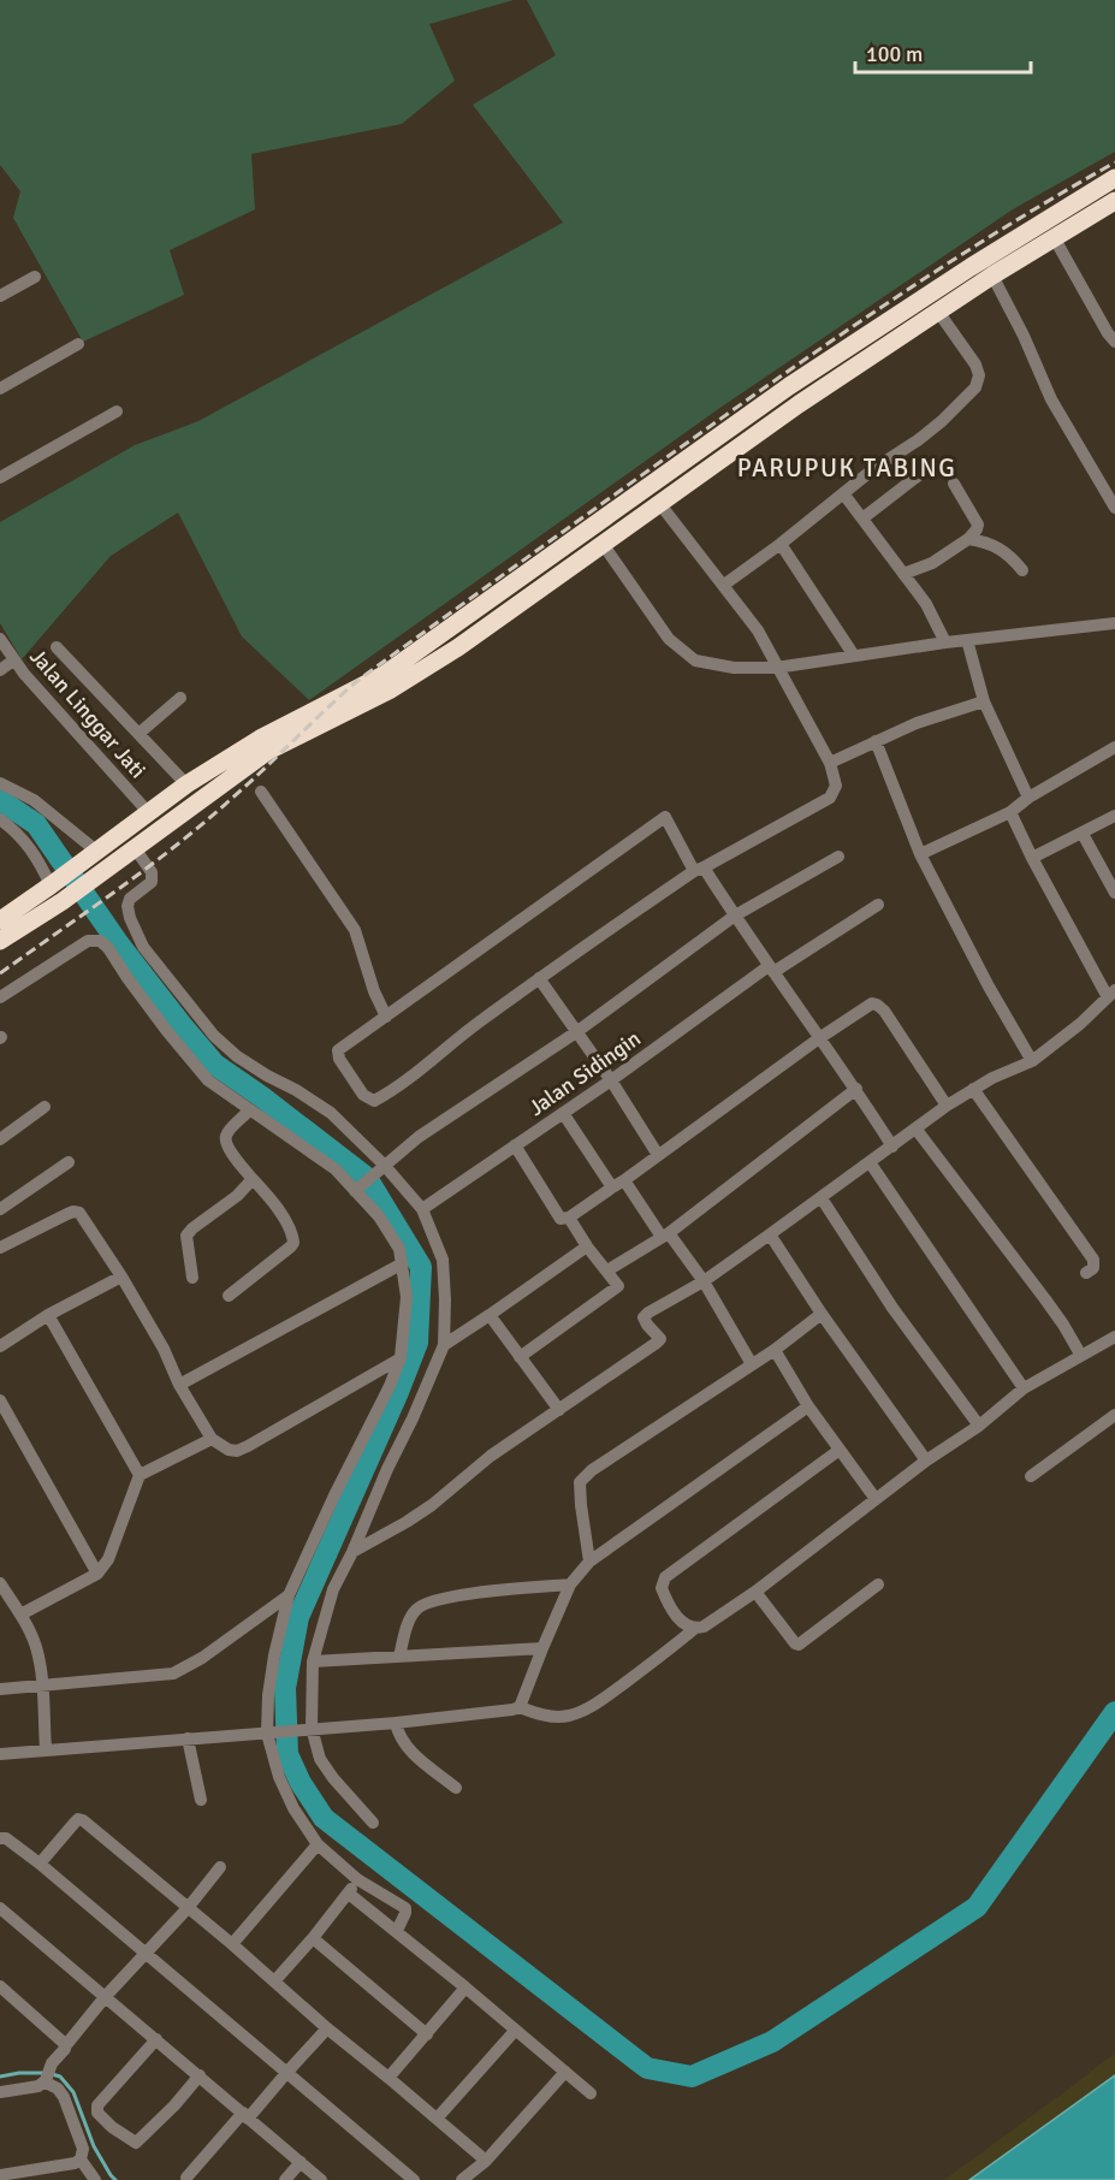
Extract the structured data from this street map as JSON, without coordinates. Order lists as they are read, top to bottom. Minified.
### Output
{"streets":{"street":["Jalan Linggar Jati","Jalan Sidingin"]},"districts":["PARUPUK TABING"],"scale_bar":"100 m"}
